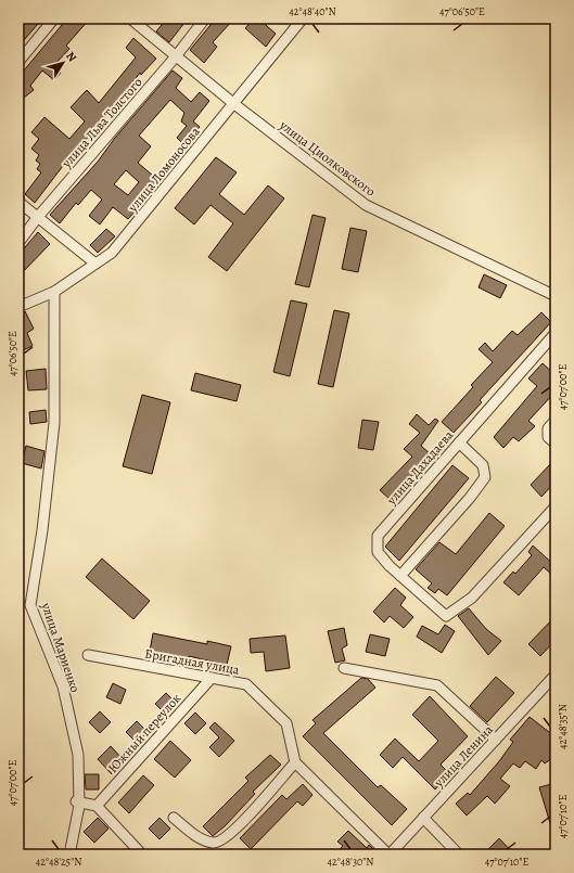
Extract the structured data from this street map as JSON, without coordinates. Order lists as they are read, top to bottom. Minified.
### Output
{"streets":{"street":["улица Льва Толстого","улица Циолковского","улица Ломоносова","улица Дахадаева","улица Мариенко","Бригадная улица","Южный переулок","улица Ленина"]},"crossings":[["улица Льва Толстого","улица Циолковского"],["улица Циолковского","улица Ломоносова"],["улица Ломоносова","улица Мариенко"],["Бригадная улица","Южный переулок"]],"north":"top right","coordinates":["42°48'40\"N","47°06'50\"E","47°07'00\"E","42°48'35\"N","47°07'10\"E","42°48'25\"N","42°48'30\"N"]}
